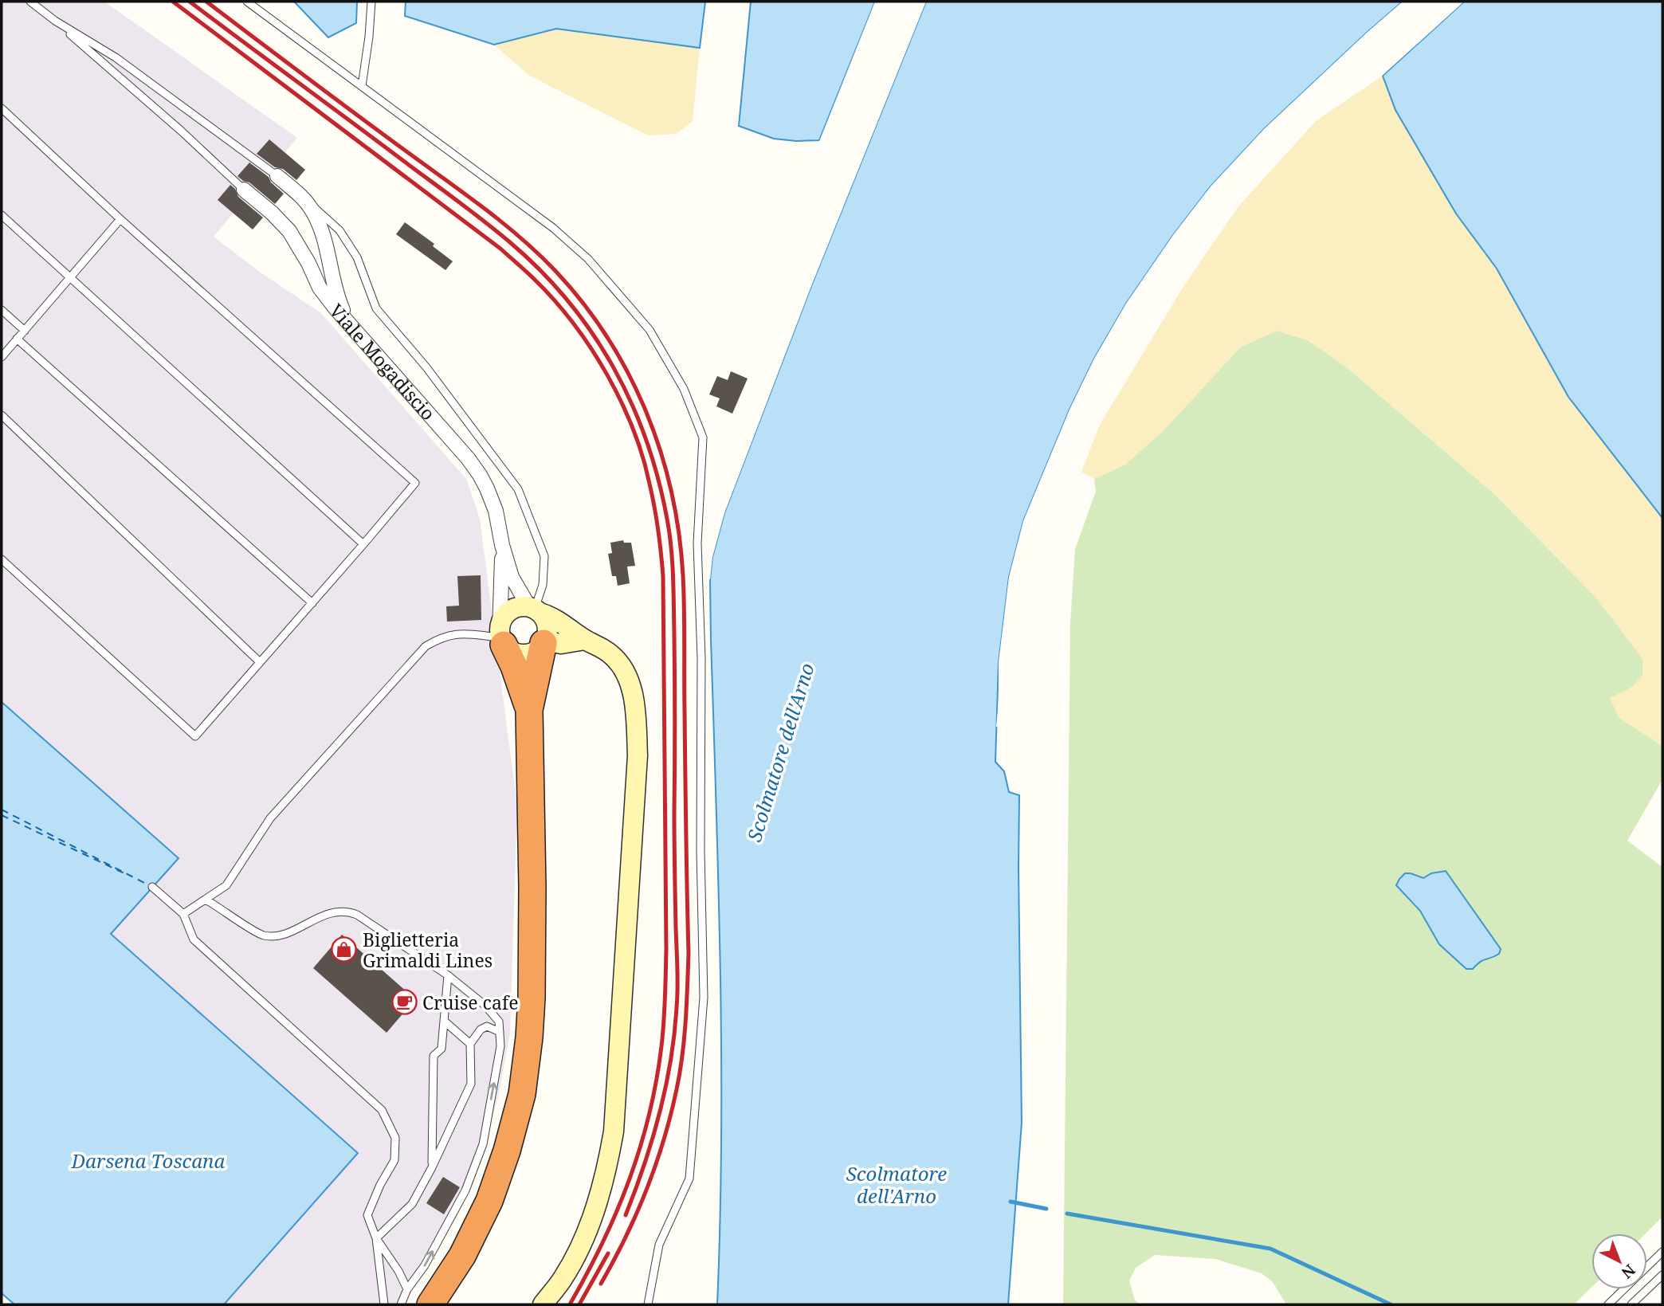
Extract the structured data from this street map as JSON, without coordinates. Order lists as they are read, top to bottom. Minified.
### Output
{"streets":{"street":["Viale Mogadiscio"]},"water":["Scolmatore dell'Arno","Darsena Toscana"],"places":{"shop":["Biglietteria Grimaldi Lines"],"cafe":["Cruise cafe"]},"north":"bottom right"}
